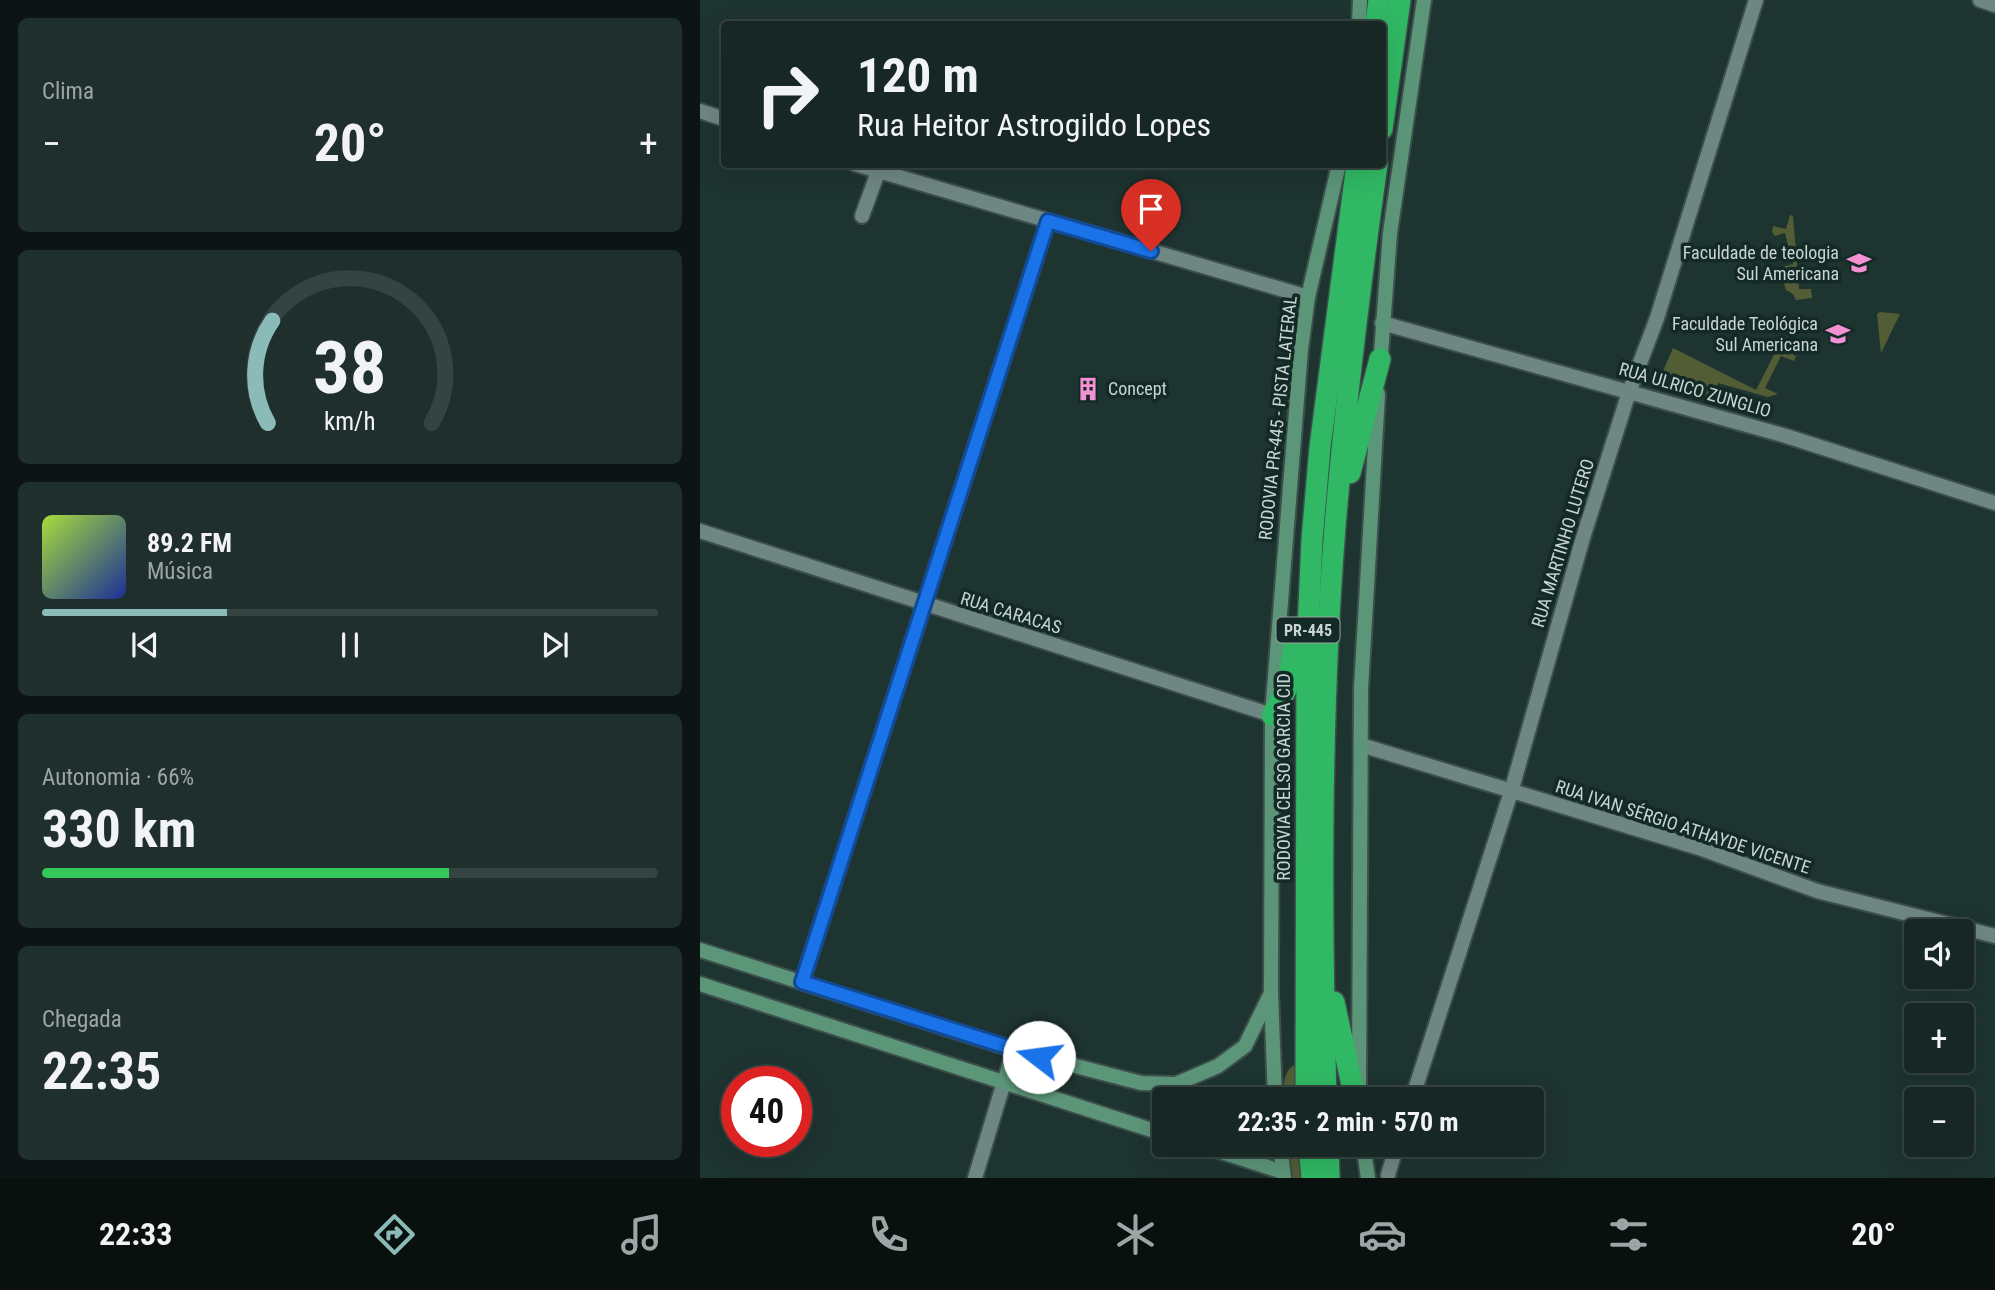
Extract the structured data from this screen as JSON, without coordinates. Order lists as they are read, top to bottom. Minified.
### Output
{"streets":{"highway":["PR-445","RODOVIA CELSO GARCIA CID"],"street":["RUA ULRICO ZUNGLIO","RODOVIA PR-445 - PISTA LATERAL","RUA MARTINHO LUTERO","RUA CARACAS","RUA IVAN SÉRGIO ATHAYDE VICENTE"]},"crossings":[["RUA ULRICO ZUNGLIO","RUA MARTINHO LUTERO"],["RODOVIA PR-445 - PISTA LATERAL","RODOVIA CELSO GARCIA CID"],["RUA MARTINHO LUTERO","RUA IVAN SÉRGIO ATHAYDE VICENTE"],["RUA CARACAS","RODOVIA CELSO GARCIA CID"],["PR-445","RUA IVAN SÉRGIO ATHAYDE VICENTE"]],"places":{"school or university":["Faculdade de teologia Sul Americana","Faculdade Teológica Sul Americana"],"building":["Concept"]},"page":{"tile":["Clima",["Autonomia · 66%","330 km"],["Chegada","22:35"]],"turn":["120 m","Rua Heitor Astrogildo Lopes"],"heat":["−","20°","+"],"song":["89.2 FM","Música"],"map_buttons":["+","−"],"limit":"40","trip":"22:35 · 2 min · 570 m","tabs":["22:33","20°"],"gauge":["38","km/h"]}}
